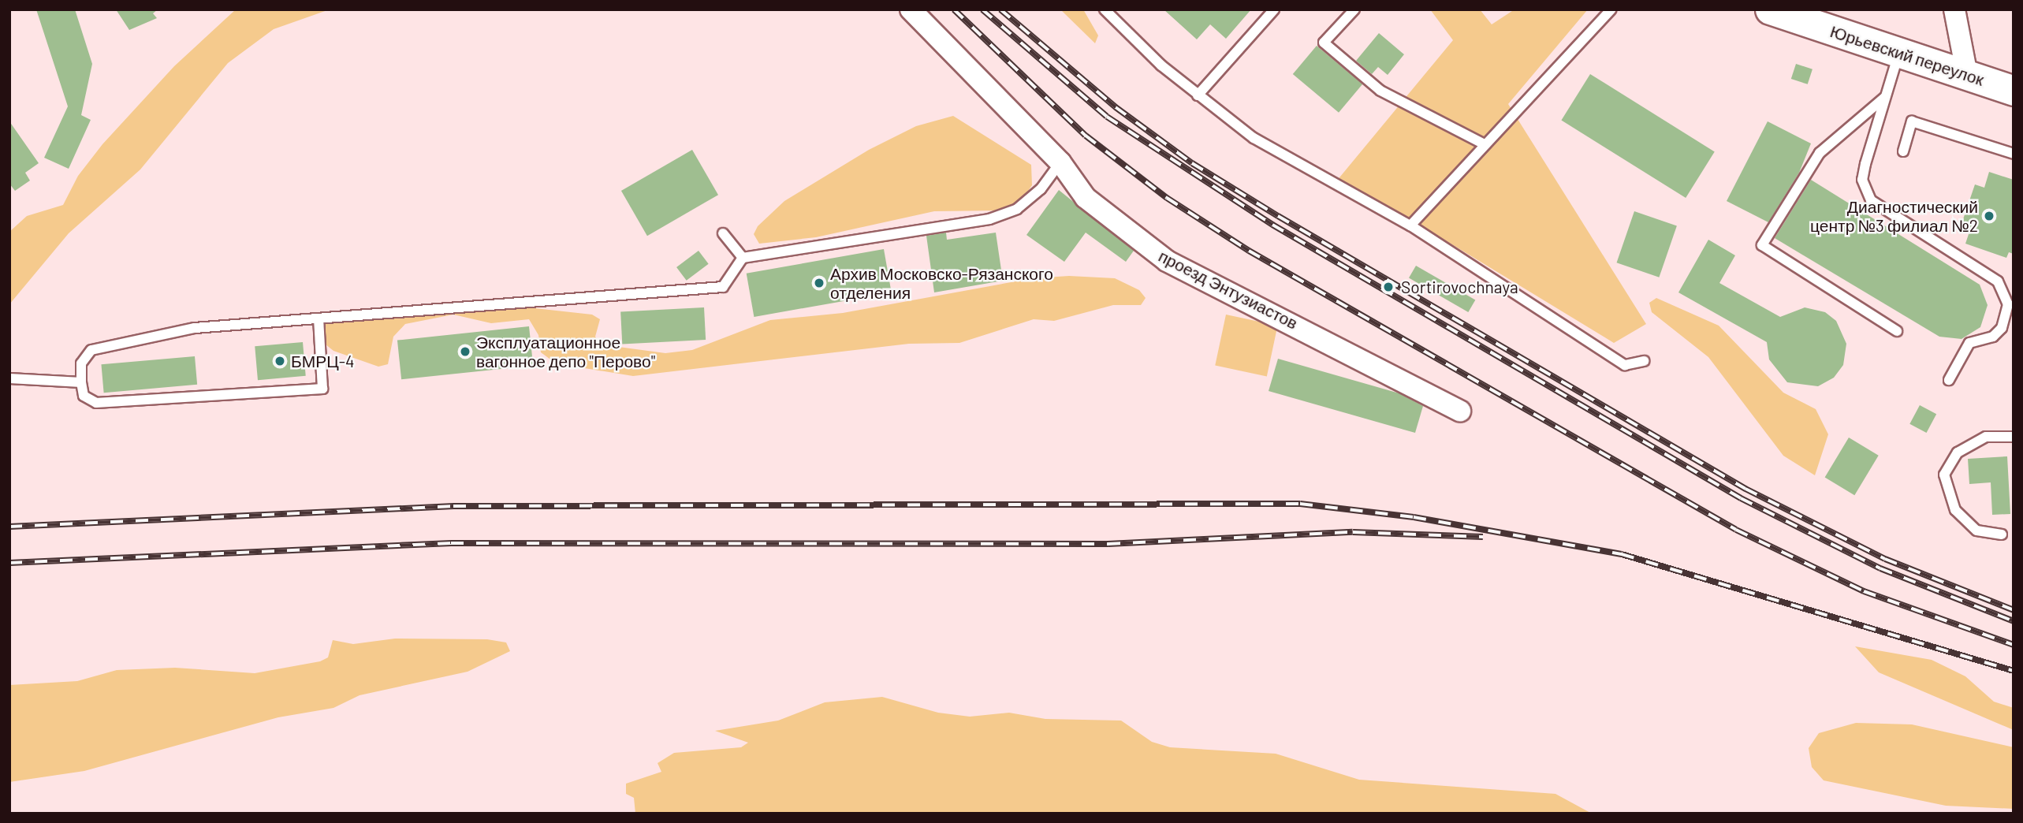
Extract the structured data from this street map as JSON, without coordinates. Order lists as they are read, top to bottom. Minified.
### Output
{"streets":{"street":["Юрьевский переулок","проезд Энтузиастов"]},"places":["Диагностический центр №3 филиал №2","Архив Московско-Рязанского отделения","Sortirovochnaya","Эксплуатационное вагонное депо \"Перово\"","БМРЦ-4"]}
